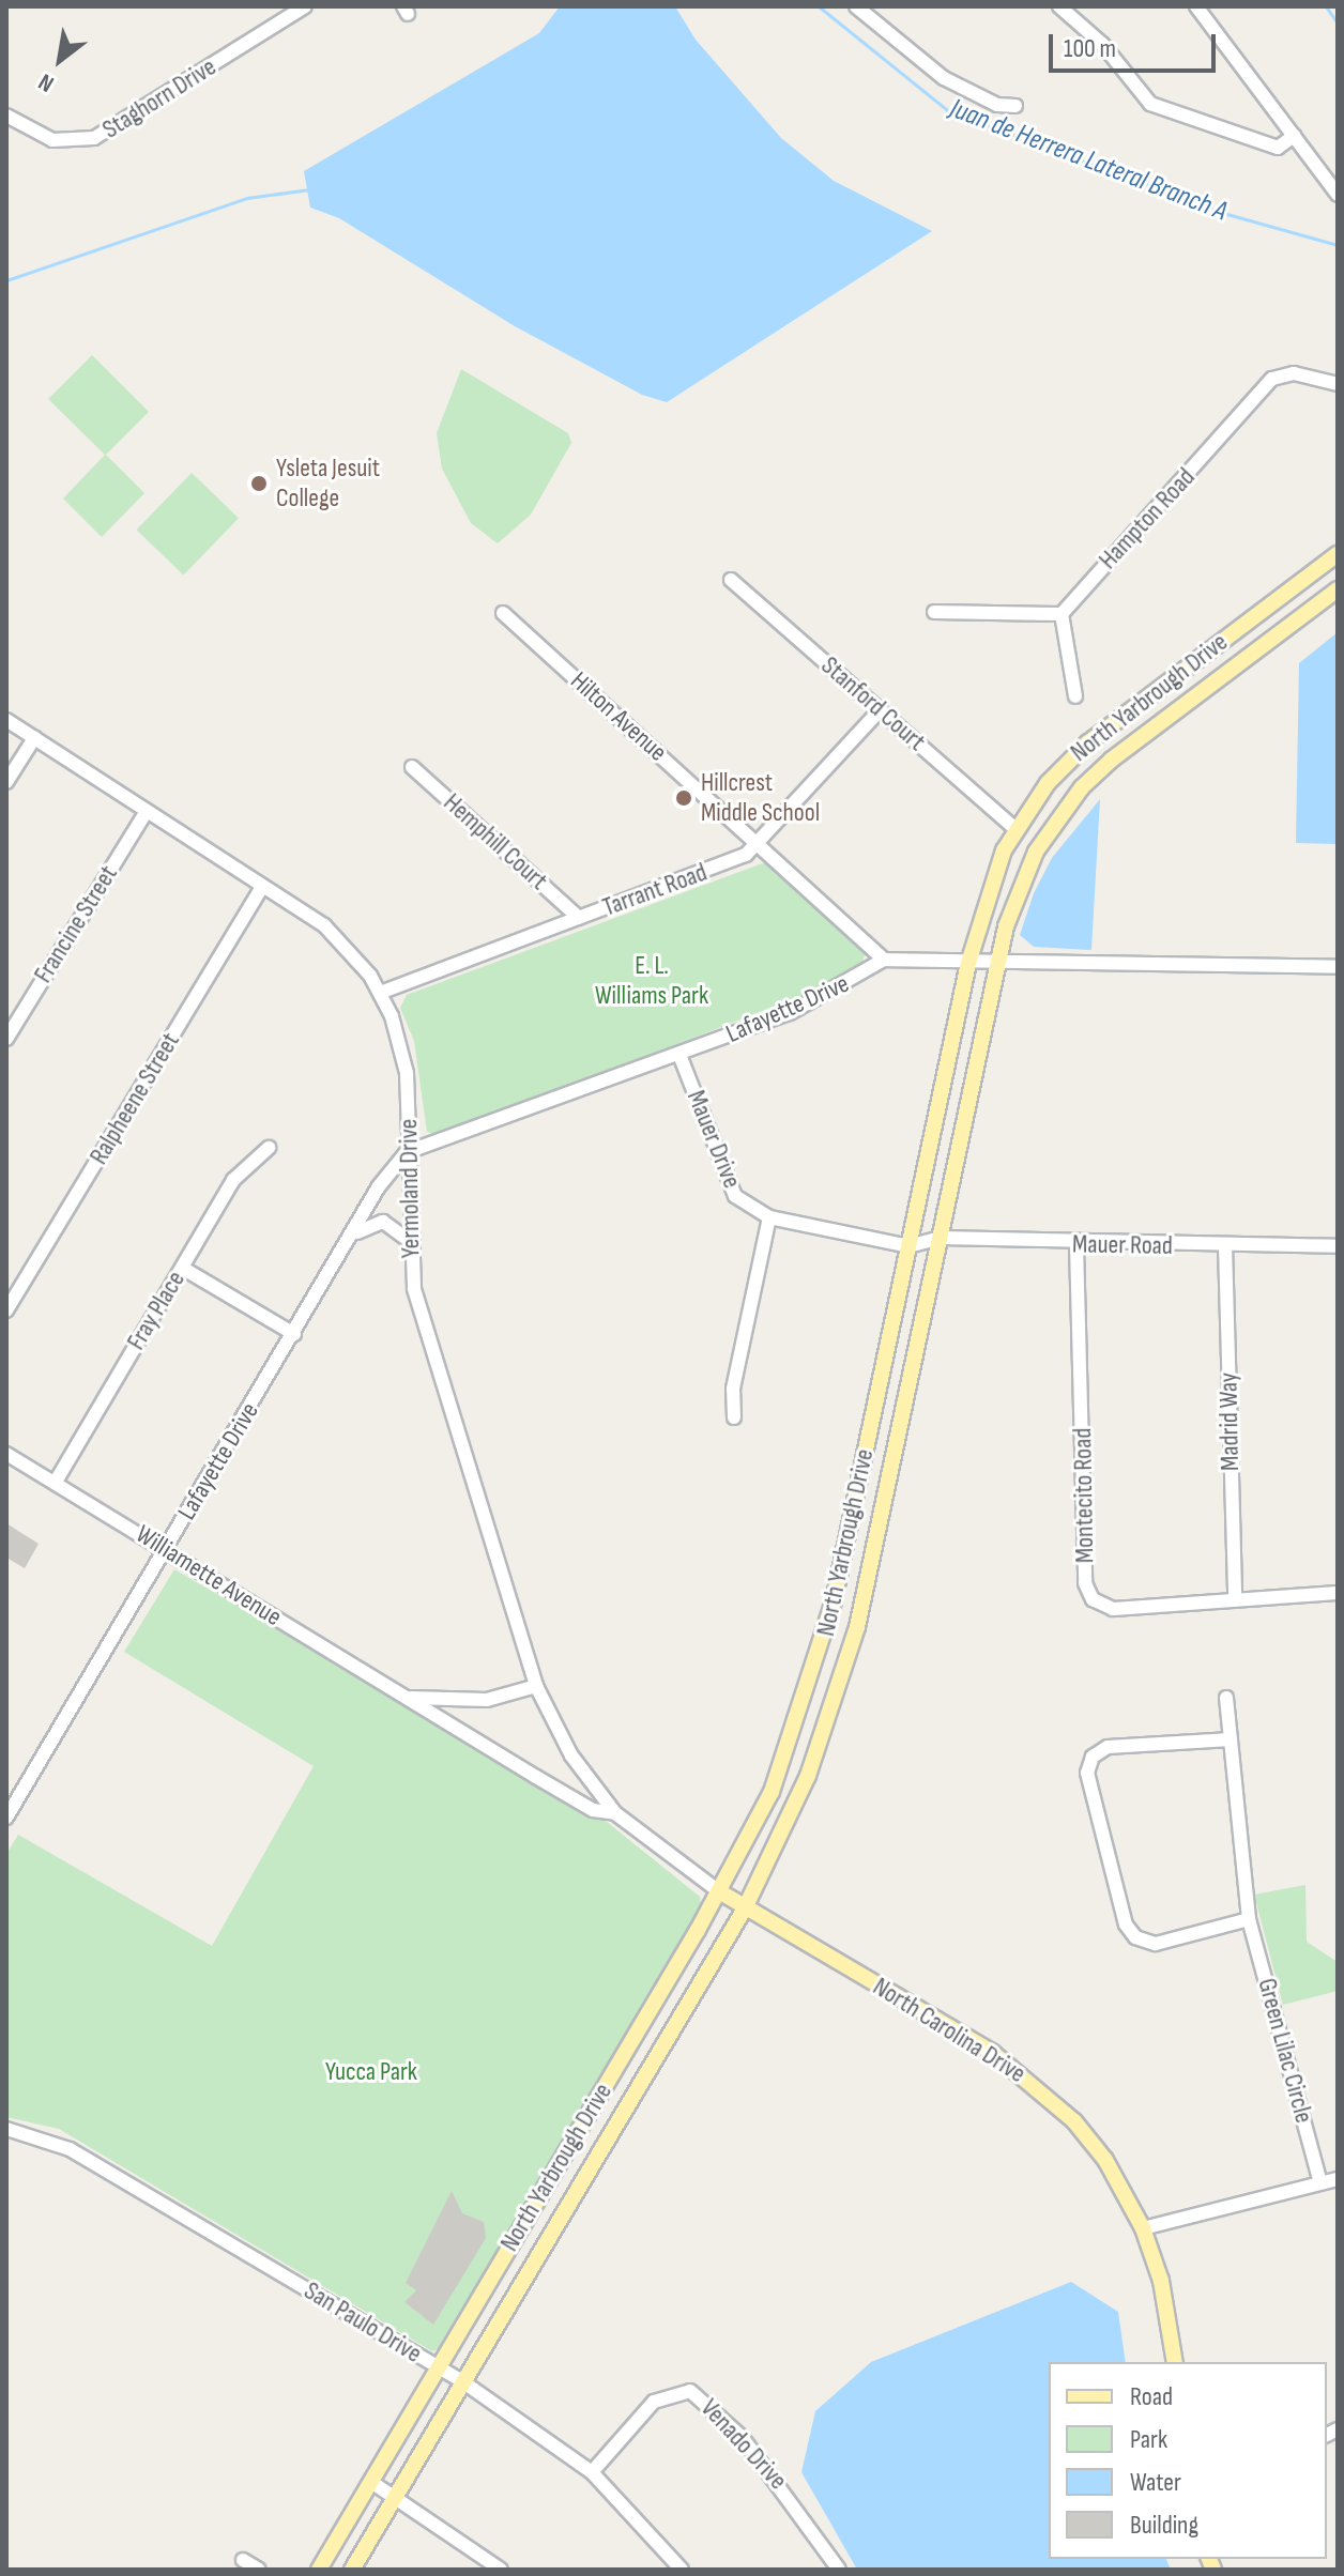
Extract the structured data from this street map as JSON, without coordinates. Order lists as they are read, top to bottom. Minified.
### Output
{"streets":{"main road":["North Yarbrough Drive","North Carolina Drive"],"street":["Staghorn Drive","Hampton Road","Stanford Court","Hilton Avenue","Hemphill Court","Tarrant Road","Francine Street","Lafayette Drive","Ralpheene Street","Mauer Drive","Yermoland Drive","Mauer Road","Fray Place","Madrid Way","Montecito Road","Williamette Avenue","Green Lilac Circle","San Paulo Drive","Venado Drive"]},"crossings":[["North Yarbrough Drive","Stanford Court"],["North Yarbrough Drive","Mauer Drive"],["North Yarbrough Drive","Mauer Road"],["North Yarbrough Drive","Williamette Avenue"],["North Yarbrough Drive","North Carolina Drive"],["North Yarbrough Drive","San Paulo Drive"],["Stanford Court","Tarrant Road"],["Hilton Avenue","Tarrant Road"],["Hilton Avenue","Lafayette Drive"],["Hemphill Court","Tarrant Road"],["Tarrant Road","Yermoland Drive"],["Francine Street","Yermoland Drive"],["Lafayette Drive","Mauer Drive"],["Lafayette Drive","Yermoland Drive"],["Lafayette Drive","Williamette Avenue"],["Ralpheene Street","Yermoland Drive"],["Mauer Drive","Mauer Road"],["Yermoland Drive","Williamette Avenue"],["Mauer Road","Madrid Way"],["Mauer Road","Montecito Road"],["Fray Place","Williamette Avenue"],["Madrid Way","Montecito Road"],["Williamette Avenue","North Carolina Drive"],["San Paulo Drive","Venado Drive"]],"water":["Juan de Herrera Lateral Branch A"],"parks":["E. L. Williams Park","Yucca Park"],"places":["Ysleta Jesuit College","Hillcrest Middle School"],"legend":["Road","Park","Water","Building"],"scale_bar":"100 m","north":"bottom left"}
